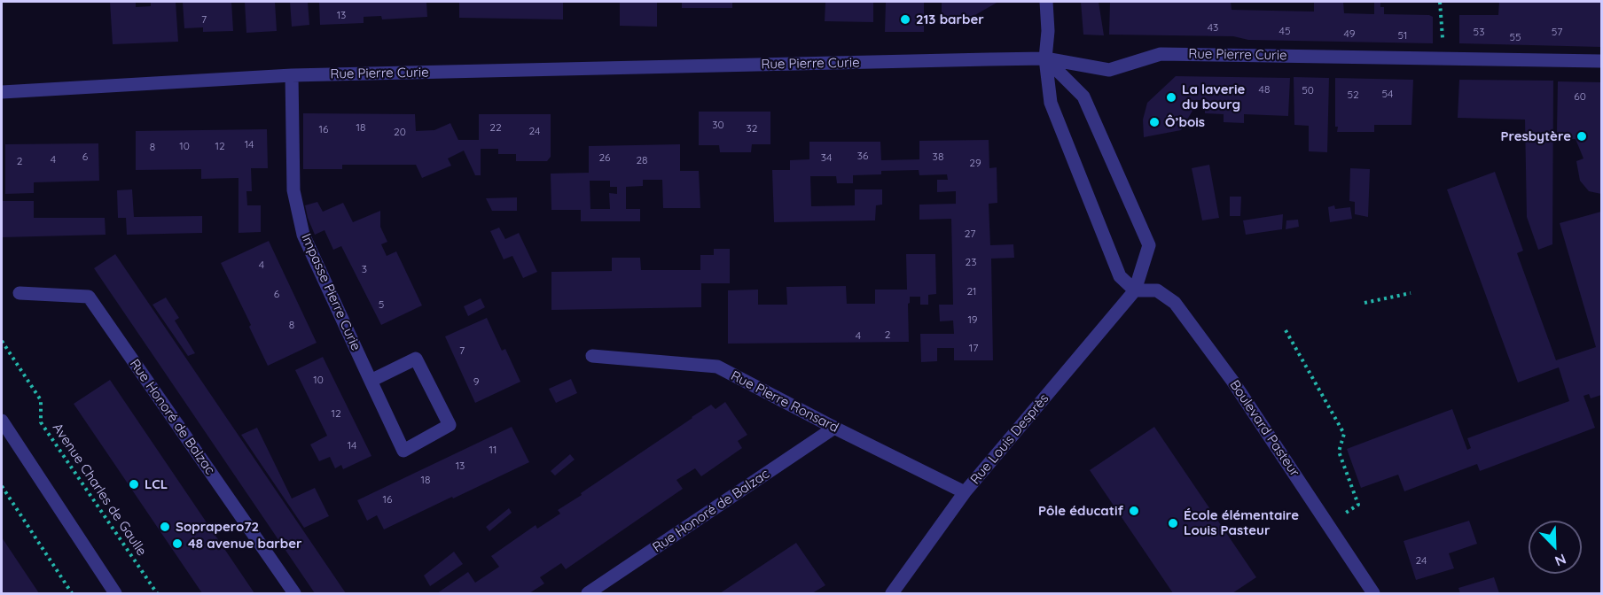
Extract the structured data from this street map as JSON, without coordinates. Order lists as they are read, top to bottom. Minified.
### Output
{"streets":{"street":["Rue Pierre Curie","Impasse Pierre Curie","Rue Pierre Ronsard","Rue Honoré de Balzac","Boulevard Pasteur","Rue Louis Desprès"],"path":["Avenue Charles de Gaulle"]},"crossings":[["Rue Pierre Curie","Impasse Pierre Curie"],["Rue Pierre Ronsard","Rue Honoré de Balzac"],["Rue Pierre Ronsard","Rue Louis Desprès"],["Boulevard Pasteur","Rue Louis Desprès"]],"places":["213 barber","La laverie du bourg","Ô’bois","Presbytère","LCL","Pôle éducatif","École élémentaire Louis Pasteur","Soprapero72","48 avenue barber"],"house_numbers":["13","7","43","45","53","57","49","51","55","48","50","54","52","60","30","18","22","32","16","24","20","14","10","12","8","36","6","38","26","34","4","28","2","29","27","23","4","3","21","6","5","19","8","2","4","17","7","10","9","12","14","11","13","18","16","24"],"north":"bottom right"}
